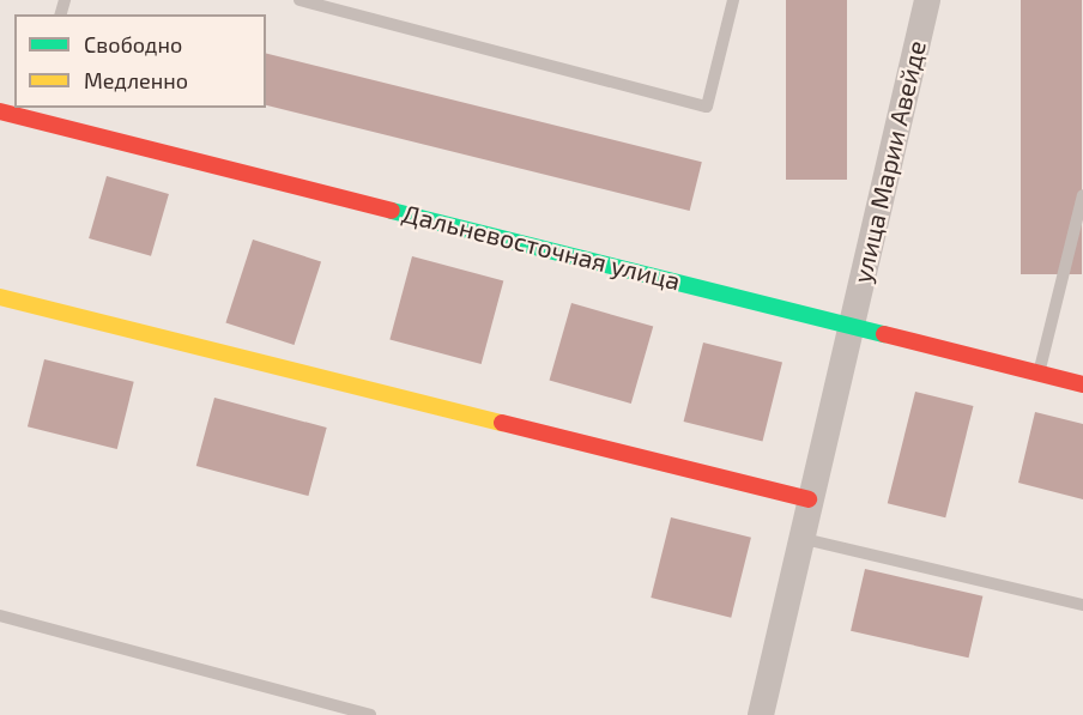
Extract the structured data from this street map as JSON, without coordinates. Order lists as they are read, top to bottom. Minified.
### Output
{"streets":{"street":["улица Марии Авейде","Дальневосточная улица"]},"crossings":[["улица Марии Авейде","Дальневосточная улица"]],"legend":["Свободно","Медленно"]}
